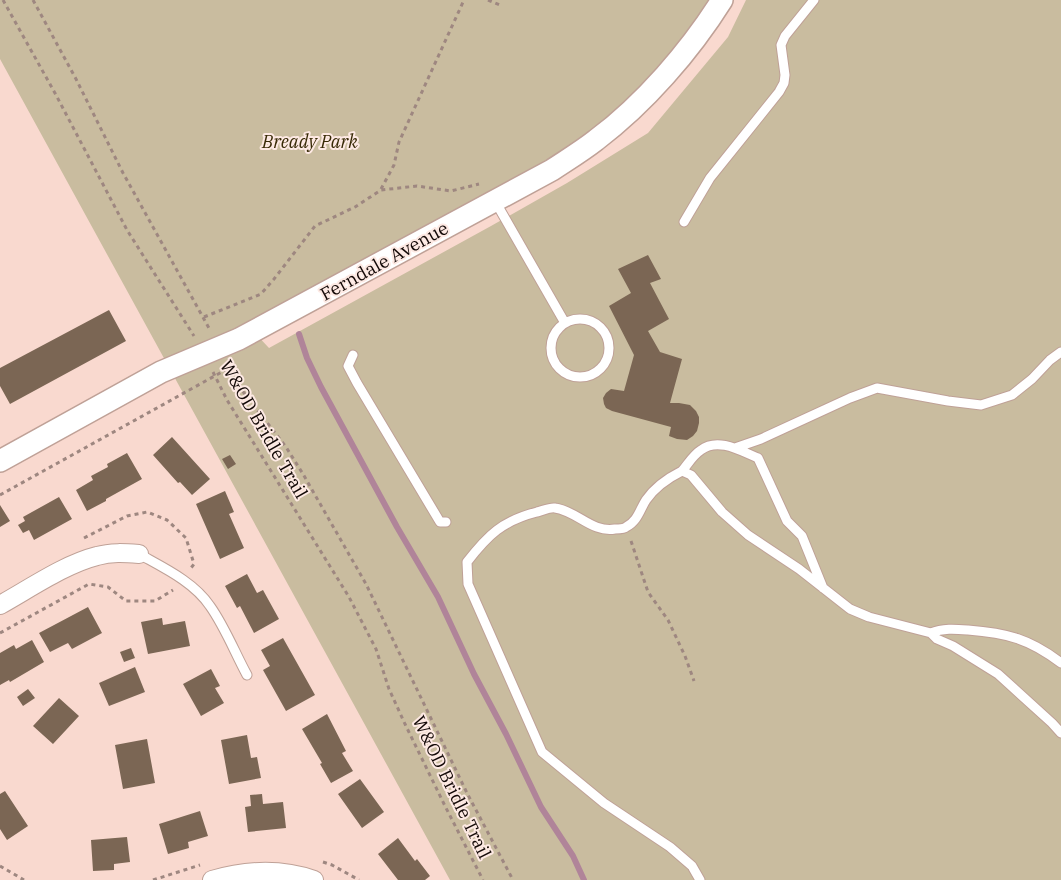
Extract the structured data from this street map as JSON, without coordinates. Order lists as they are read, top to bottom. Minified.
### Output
{"streets":{"street":["Ferndale Avenue"],"path":["W&OD Bridle Trail"]},"crossings":[["Ferndale Avenue","W&OD Bridle Trail"]],"parks":["Bready Park"]}
